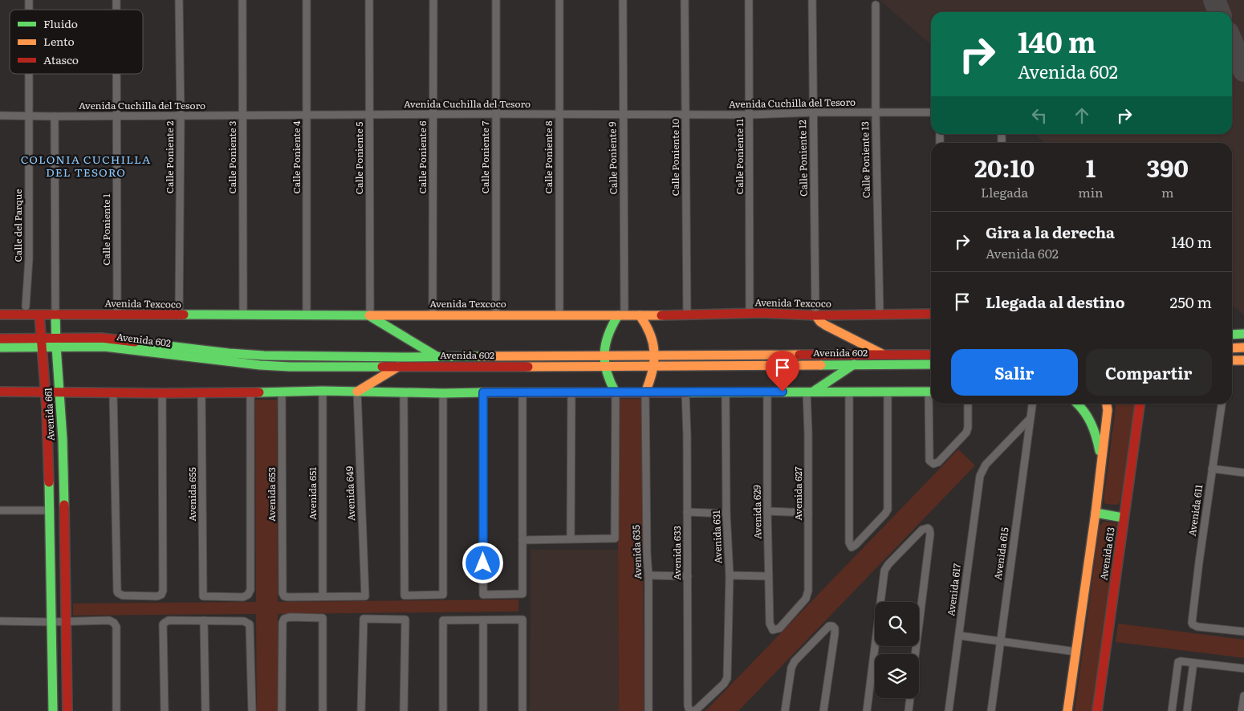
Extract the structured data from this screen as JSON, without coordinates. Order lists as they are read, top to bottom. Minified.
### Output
{"streets":{"main road":["Avenida Texcoco","Avenida 602","Avenida 661","Avenida 613"],"street":["Avenida Cuchilla del Tesoro","Calle Poniente 11","Calle Poniente 2","Calle Poniente 3","Calle Poniente 4","Calle Poniente 6","Calle Poniente 7","Calle Poniente 8","Calle Poniente 10","Calle Poniente 5","Calle Poniente 9","Calle Poniente 12","Calle Poniente 13","Calle del Parque","Calle Poniente 1","Avenida 651","Avenida 649","Avenida 627","Avenida 655","Avenida 653","Avenida 611","Avenida 629","Avenida 631","Avenida 635","Avenida 633","Avenida 615","Avenida 617"]},"crossings":[["Avenida Cuchilla del Tesoro","Calle Poniente 11"],["Avenida Cuchilla del Tesoro","Calle Poniente 2"],["Avenida Cuchilla del Tesoro","Calle Poniente 3"],["Avenida Cuchilla del Tesoro","Calle Poniente 4"],["Avenida Cuchilla del Tesoro","Calle Poniente 6"],["Avenida Cuchilla del Tesoro","Calle Poniente 7"],["Avenida Cuchilla del Tesoro","Calle Poniente 8"],["Avenida Cuchilla del Tesoro","Calle Poniente 10"],["Avenida Cuchilla del Tesoro","Calle Poniente 5"],["Avenida Cuchilla del Tesoro","Calle Poniente 9"],["Avenida Cuchilla del Tesoro","Calle Poniente 12"],["Avenida Cuchilla del Tesoro","Calle Poniente 13"],["Avenida Cuchilla del Tesoro","Calle del Parque"],["Avenida Cuchilla del Tesoro","Calle Poniente 1"],["Avenida Cuchilla del Tesoro","Avenida 661"],["Calle Poniente 11","Avenida Texcoco"],["Calle Poniente 2","Avenida Texcoco"],["Calle Poniente 3","Avenida Texcoco"],["Calle Poniente 4","Avenida Texcoco"],["Calle Poniente 6","Avenida Texcoco"],["Calle Poniente 7","Avenida Texcoco"],["Calle Poniente 8","Avenida Texcoco"],["Calle Poniente 10","Avenida Texcoco"],["Calle Poniente 5","Avenida Texcoco"],["Calle Poniente 9","Avenida Texcoco"],["Calle Poniente 12","Avenida Texcoco"],["Calle Poniente 13","Avenida Texcoco"],["Calle Poniente 1","Avenida Texcoco"],["Avenida Texcoco","Avenida 661"],["Avenida 602","Avenida 661"],["Avenida 651","Avenida 649"],["Avenida 651","Avenida 653"],["Avenida 649","Avenida 653"],["Avenida 627","Avenida 629"],["Avenida 631","Avenida 633"],["Avenida 615","Avenida 617"]],"districts":["COLONIA CUCHILLA DEL TESORO"],"legend":["Fluido","Lento","Atasco"],"page":{"turn":["140 m","Avenida 602"],"eta":["20:10","Llegada","1","min","390","m"],"list":[{"name":"Gira a la derecha","note":"Avenida 602","value":"140 m"},{"name":"Llegada al destino","value":"250 m"}],"buttons":["Salir","Compartir"]}}
